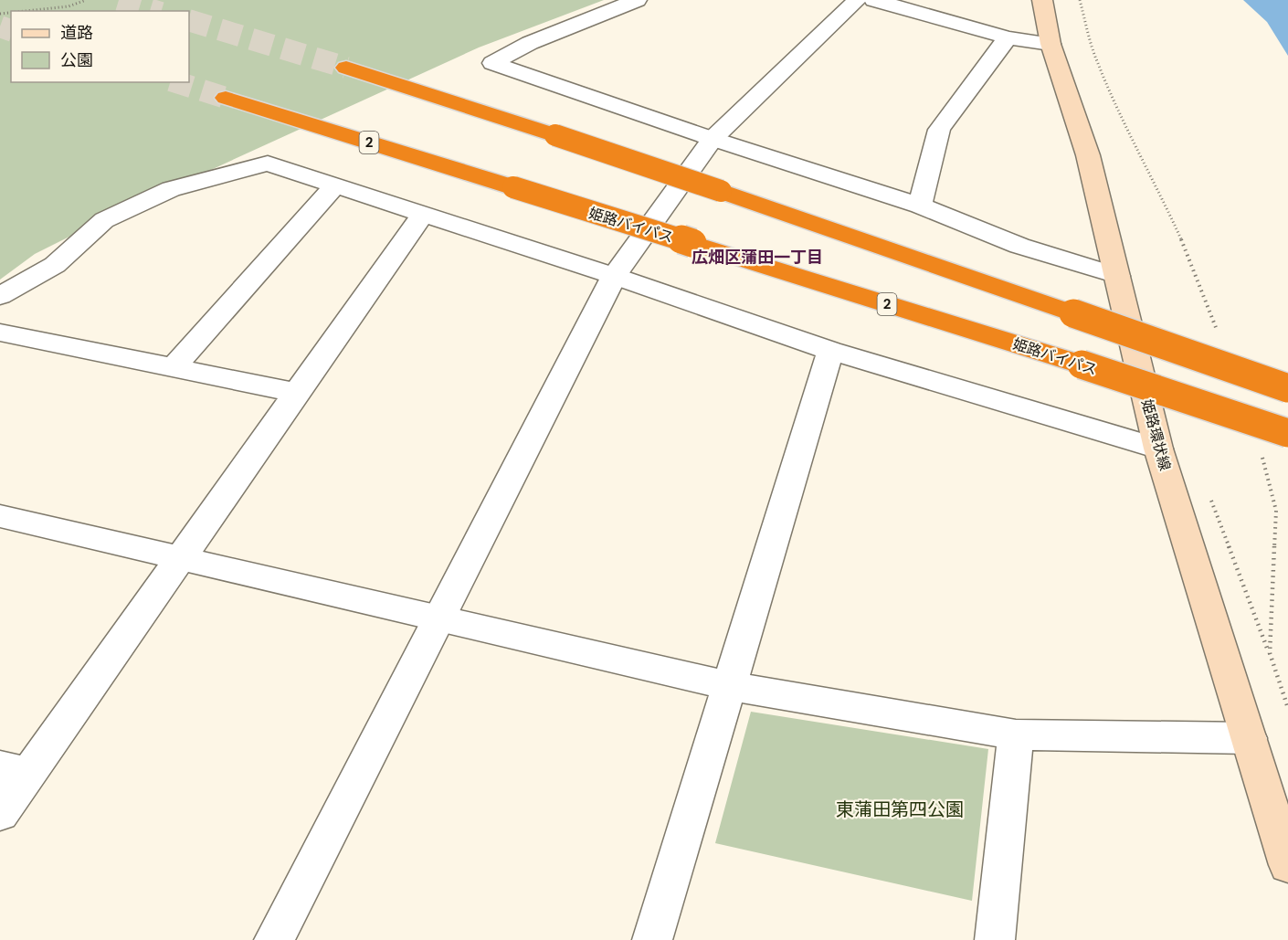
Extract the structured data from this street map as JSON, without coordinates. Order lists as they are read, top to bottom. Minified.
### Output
{"streets":{"highway":["2","姫路バイパス"],"main road":["姫路環状線"]},"districts":["広畑区蒲田一丁目"],"parks":["東蒲田第四公園"],"legend":["道路","公園"]}
